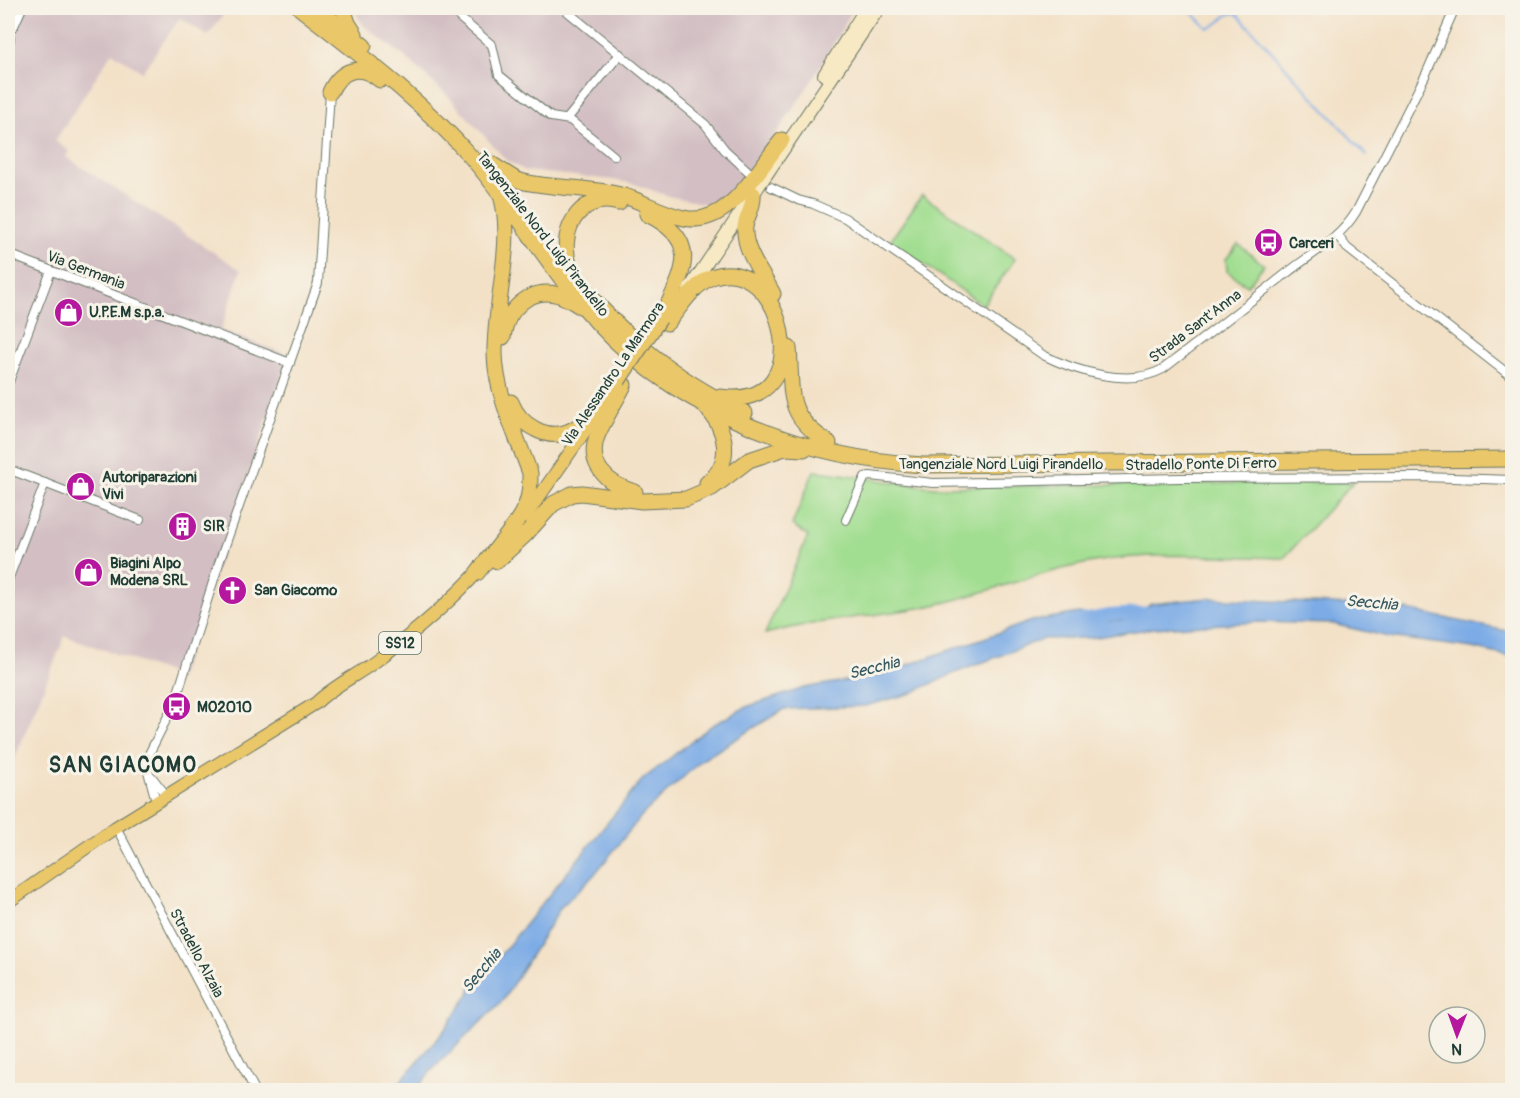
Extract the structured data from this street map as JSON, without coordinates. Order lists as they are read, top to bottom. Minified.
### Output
{"streets":{"highway":["Tangenziale Nord Luigi Pirandello"],"main road":["Via Alessandro La Marmora","SS12"],"street":["Via Germania","Strada Sant'Anna","Stradello Ponte Di Ferro","Stradello Alzaia"]},"crossings":[["Via Alessandro La Marmora","Stradello Alzaia"]],"districts":["SAN GIACOMO"],"water":["Secchia"],"places":{"bus stop":["Carceri","MO2010"],"shop":["U.P.E.M s.p.a.","Autoriparazioni Vivi","Biagini Alpo Modena SRL"],"building":["SIR"],"church":["San Giacomo"]},"north":"bottom"}
